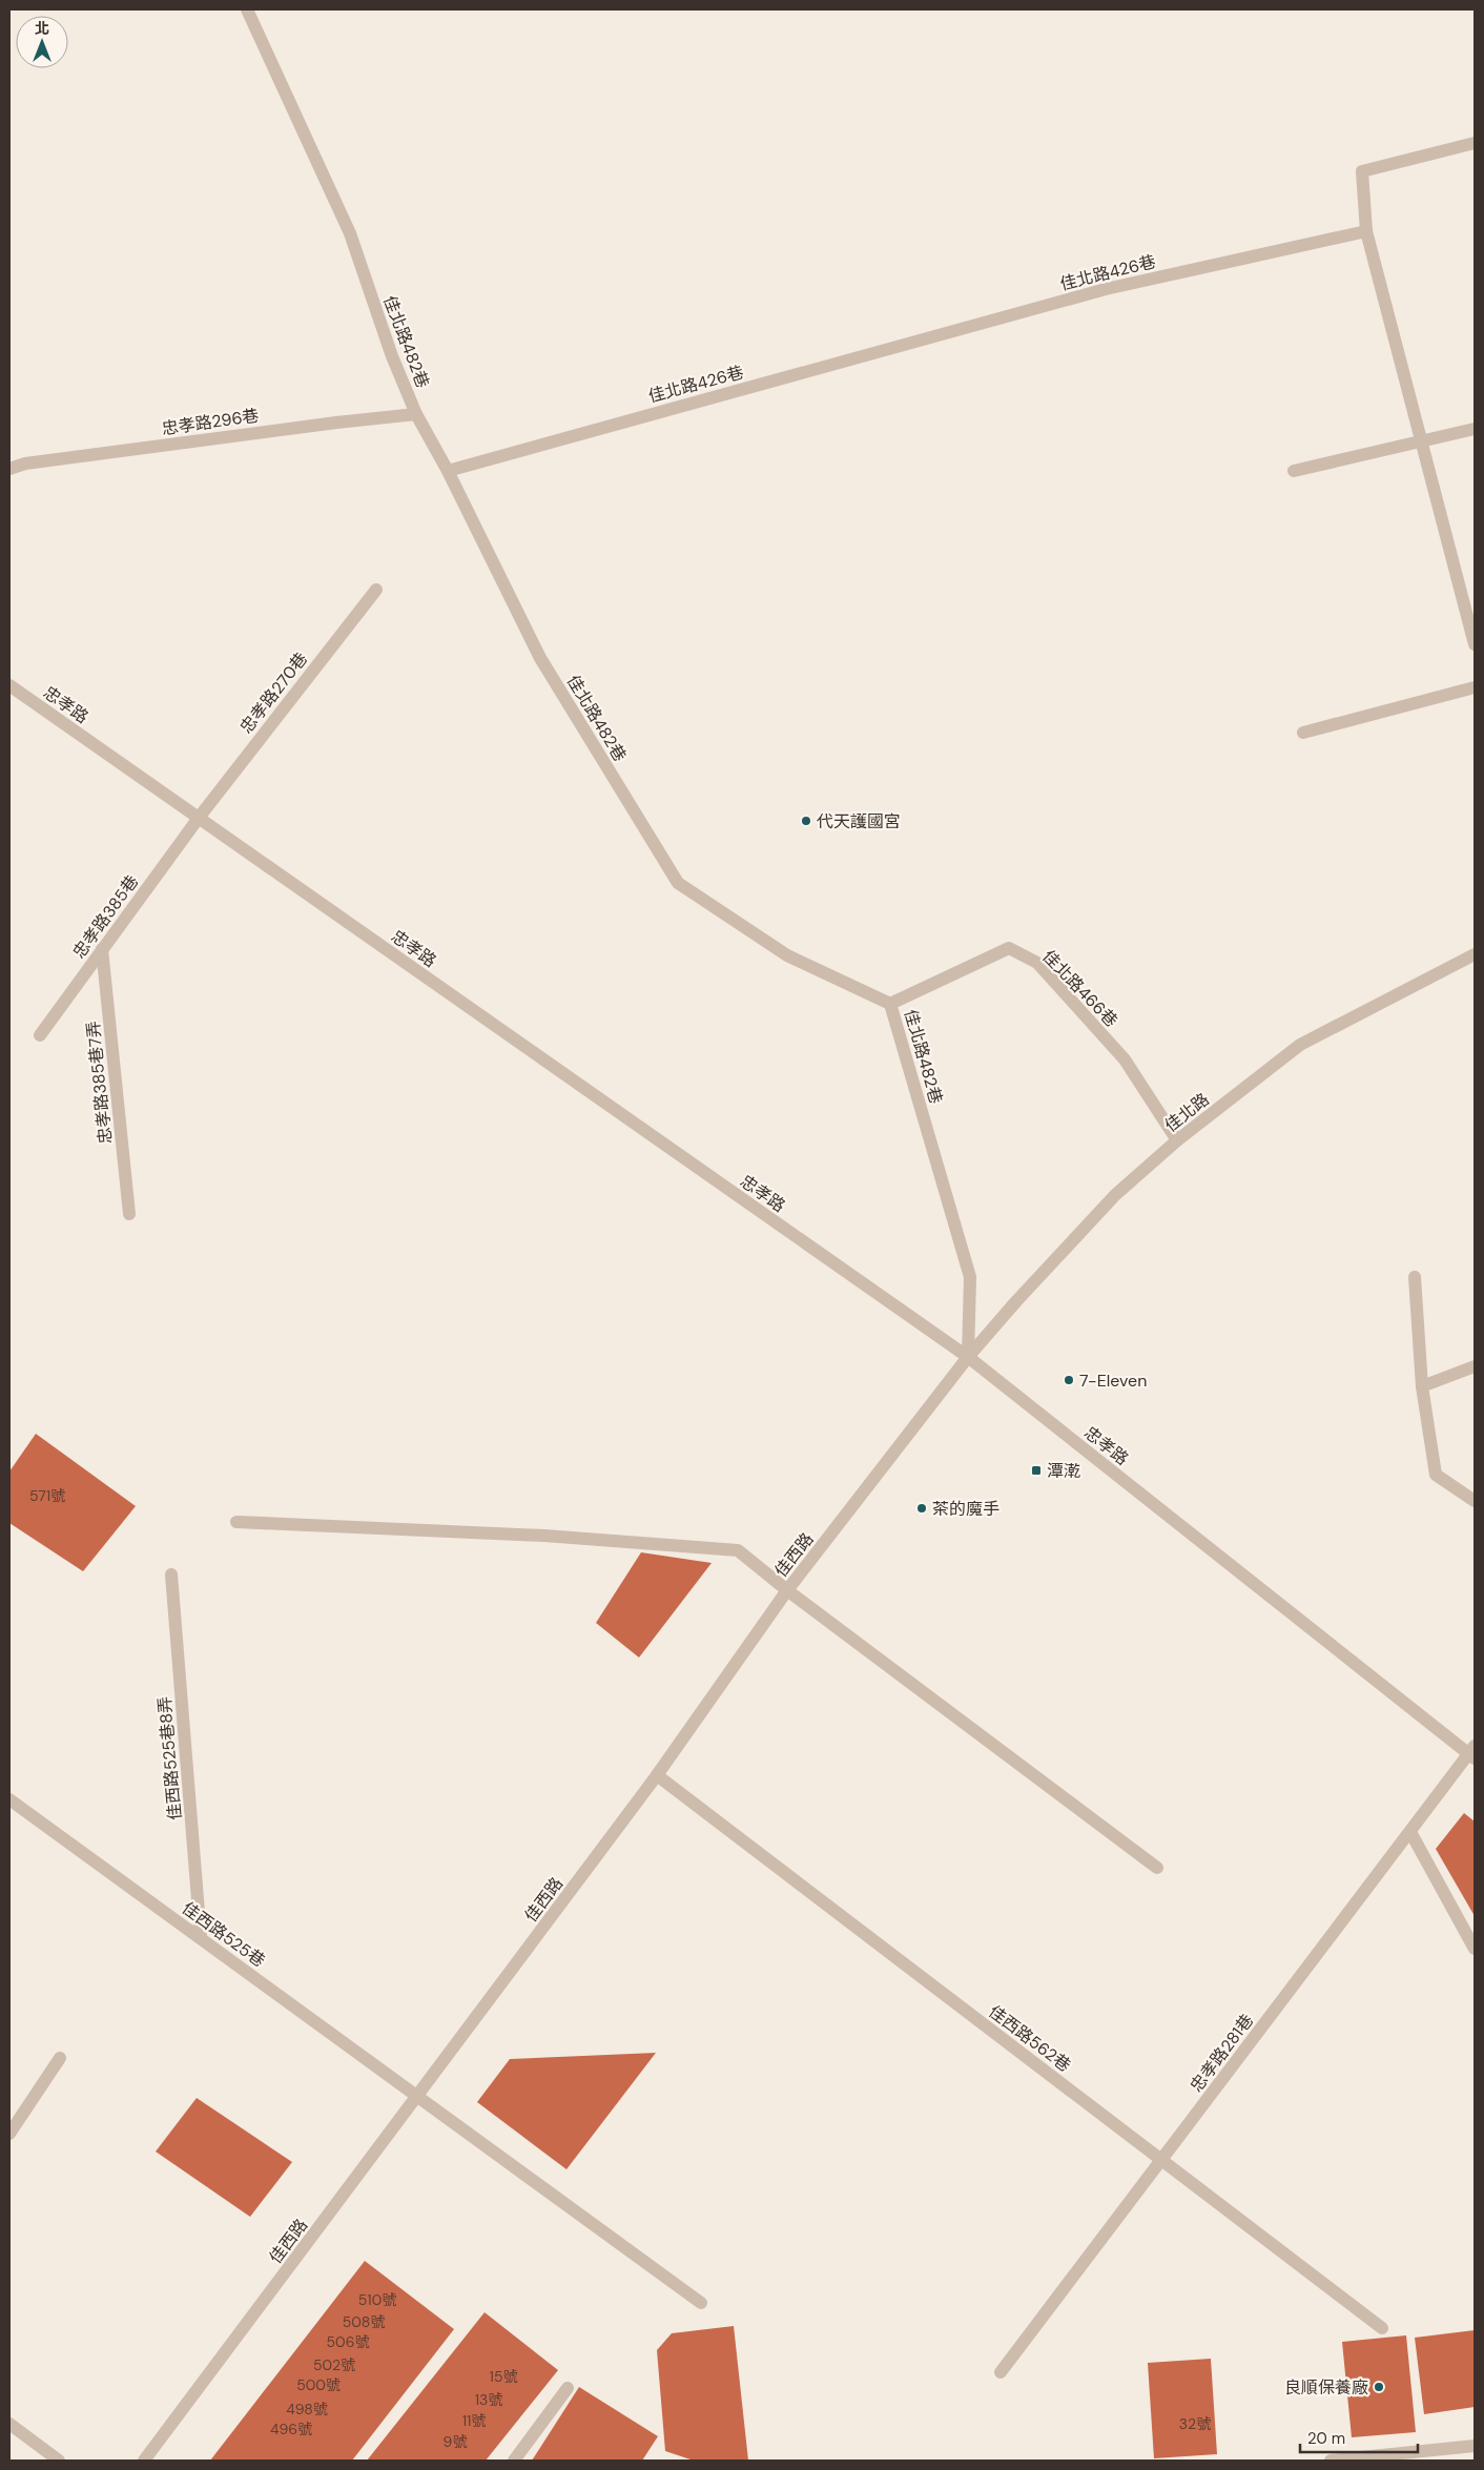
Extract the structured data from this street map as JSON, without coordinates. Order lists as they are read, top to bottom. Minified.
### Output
{"streets":{"street":["佳北路426巷","佳北路482巷","忠孝路296巷","忠孝路270巷","忠孝路","忠孝路385巷","佳北路466巷","忠孝路385巷7弄","佳北路","佳西路","佳西路525巷8弄","佳西路525巷","佳西路562巷","忠孝路281巷"]},"crossings":[["佳北路426巷","佳北路482巷"],["佳北路482巷","忠孝路296巷"],["佳北路482巷","忠孝路"],["佳北路482巷","佳北路466巷"],["佳北路482巷","佳北路"],["佳北路482巷","佳西路"],["忠孝路270巷","忠孝路"],["忠孝路270巷","忠孝路385巷"],["忠孝路","忠孝路385巷"],["忠孝路","佳北路"],["忠孝路","佳西路"],["忠孝路","忠孝路281巷"],["忠孝路385巷","忠孝路385巷7弄"],["佳北路466巷","佳北路"],["佳北路","佳西路"],["佳西路","佳西路525巷"],["佳西路","佳西路562巷"],["佳西路525巷8弄","佳西路525巷"],["佳西路562巷","忠孝路281巷"]],"places":{"other":["代天護國宮","7-Eleven","茶的魔手","良順保養廠"],"transit":["潭漧"]},"house_numbers":["571號","510號","508號","506號","502號","15號","500號","13號","498號","11號","32號","496號","9號"],"scale_bar":"20 m","north":"top"}
